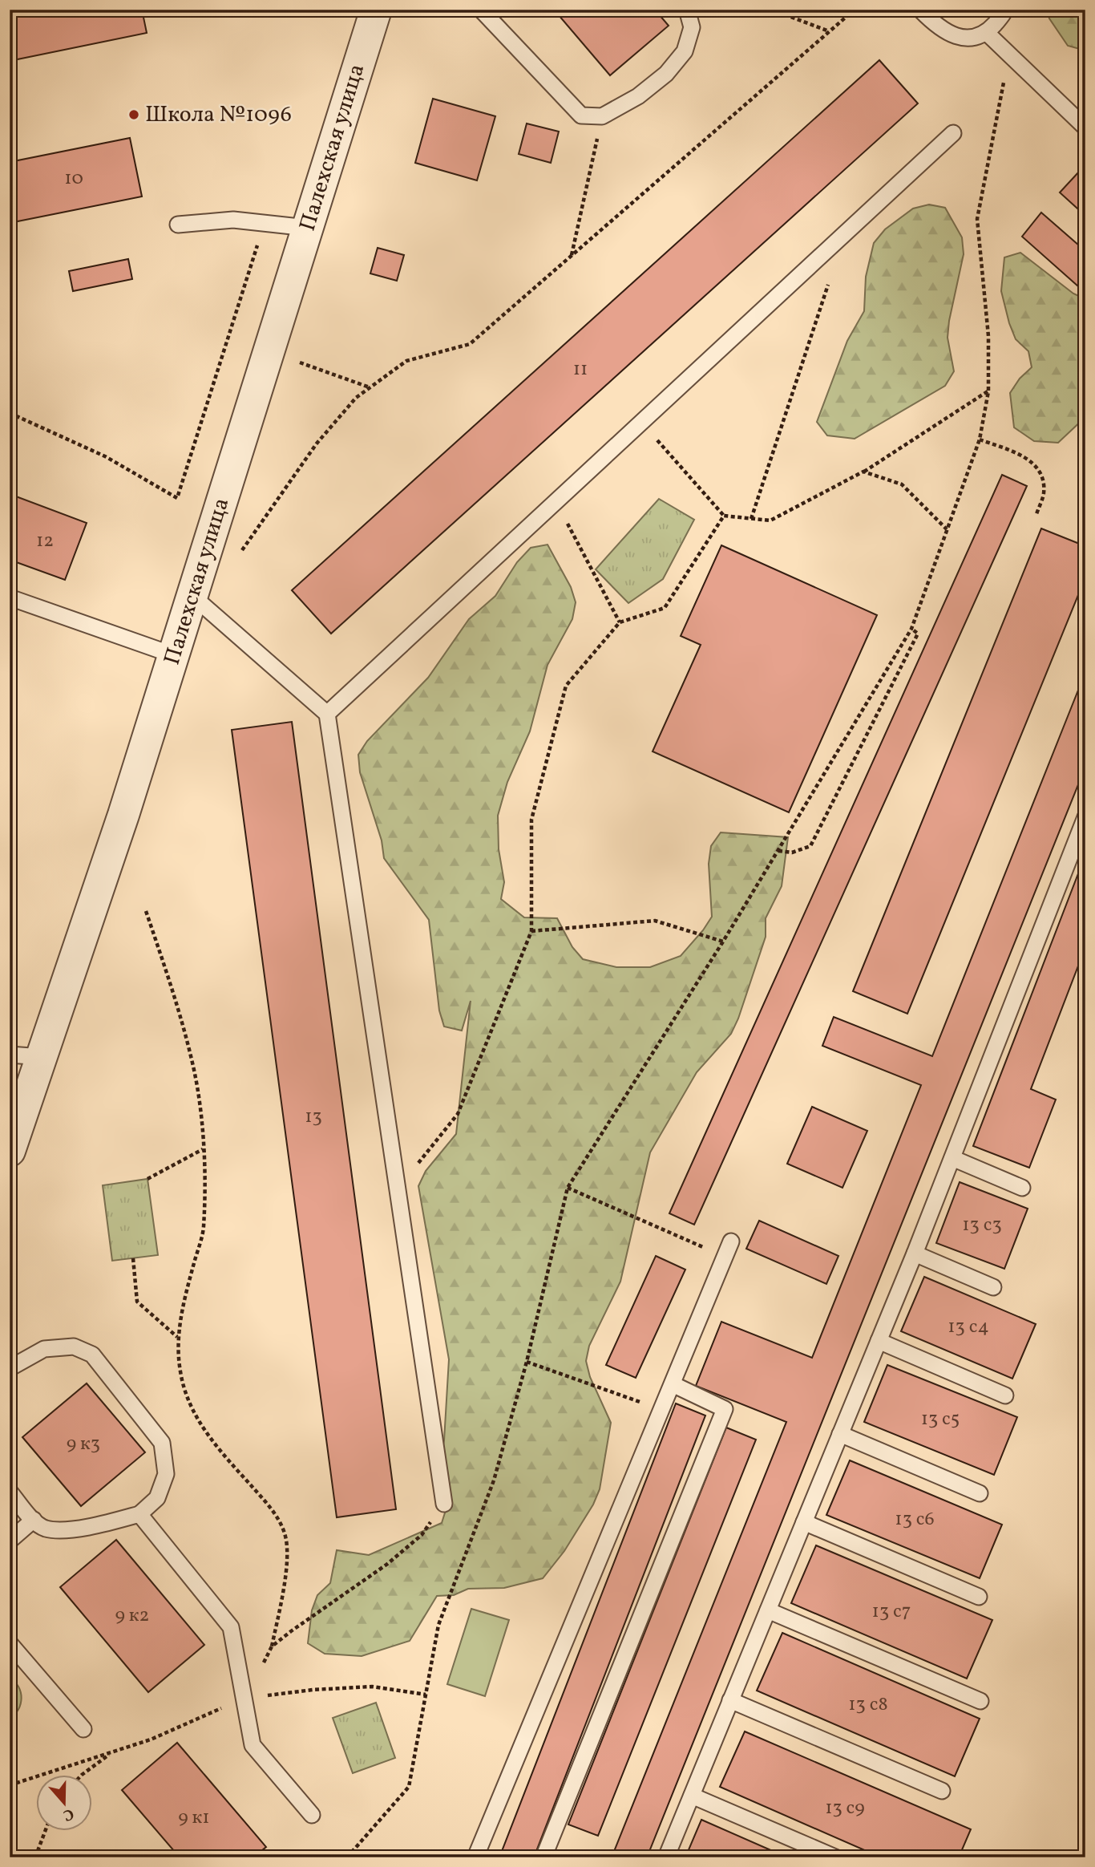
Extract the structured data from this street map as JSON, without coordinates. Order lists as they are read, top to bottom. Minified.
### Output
{"streets":{"street":["Палехская улица"]},"places":["Школа №1096"],"house_numbers":["10","11","12","13","13 с3","13 с4","13 с5","9 к3","13 с6","13 с7","9 к2","13 с8","13 с9","9 к1"],"north":"bottom"}
